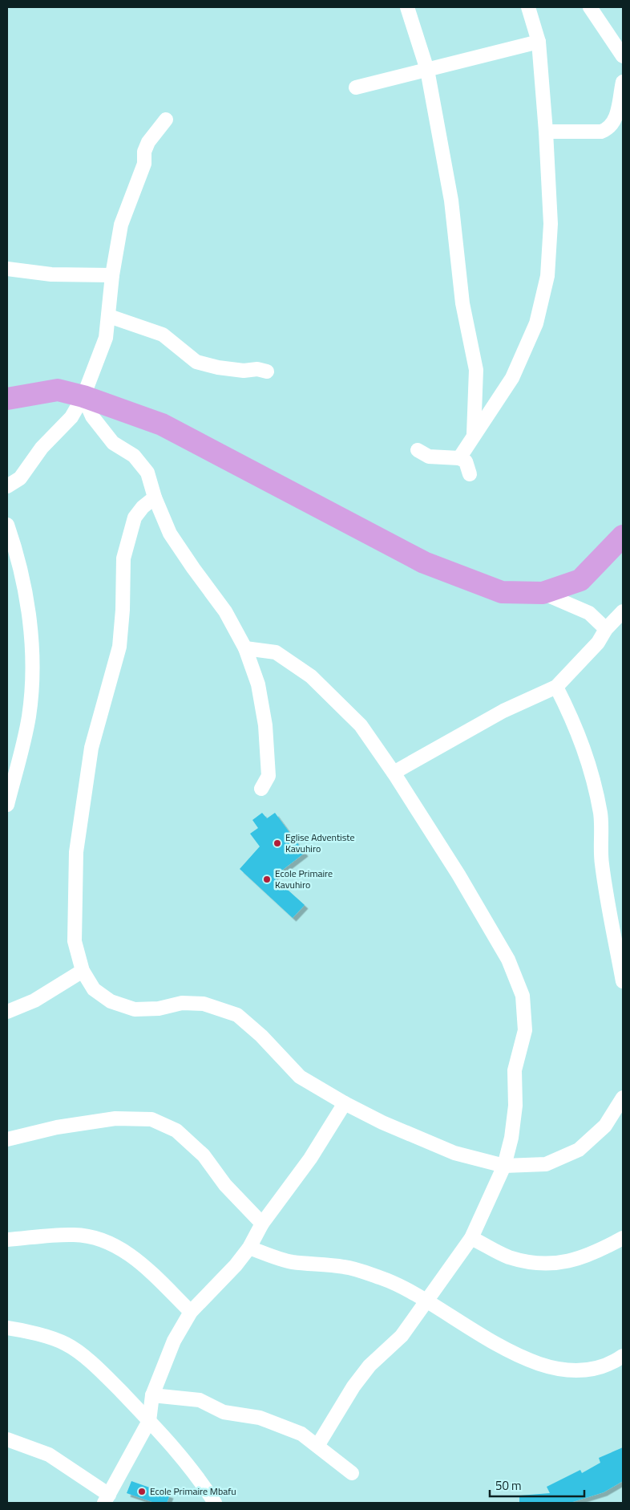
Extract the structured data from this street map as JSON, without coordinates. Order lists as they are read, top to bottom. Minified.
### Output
{"places":["Eglise Adventiste Kavuhiro","Ecole Primaire Kavuhiro","Ecole Primaire Mbafu"],"scale_bar":"50 m"}
